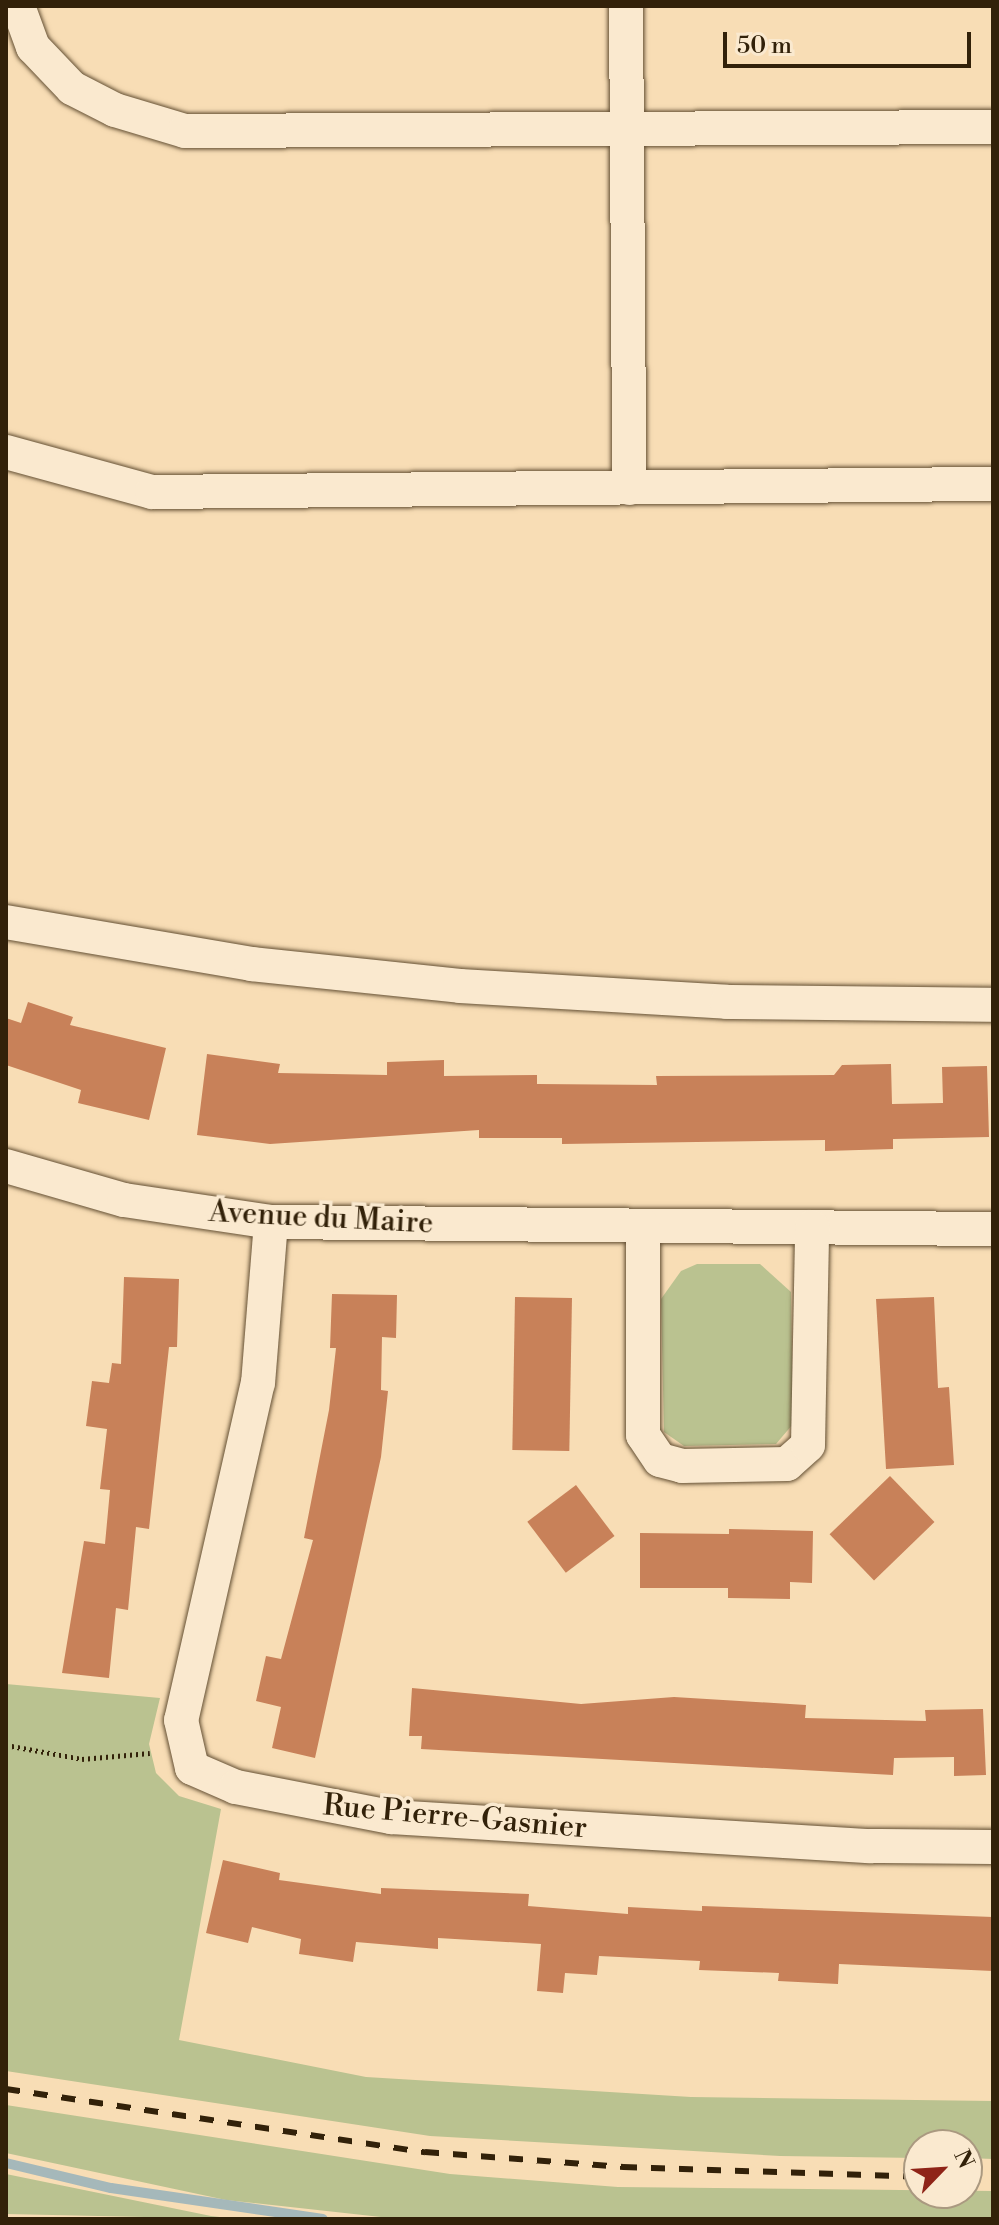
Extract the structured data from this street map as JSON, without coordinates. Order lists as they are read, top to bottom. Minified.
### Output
{"streets":{"street":["Avenue du Maire","Rue Pierre-Gasnier"]},"crossings":[["Avenue du Maire","Rue Pierre-Gasnier"]],"scale_bar":"50 m","north":"top right"}
